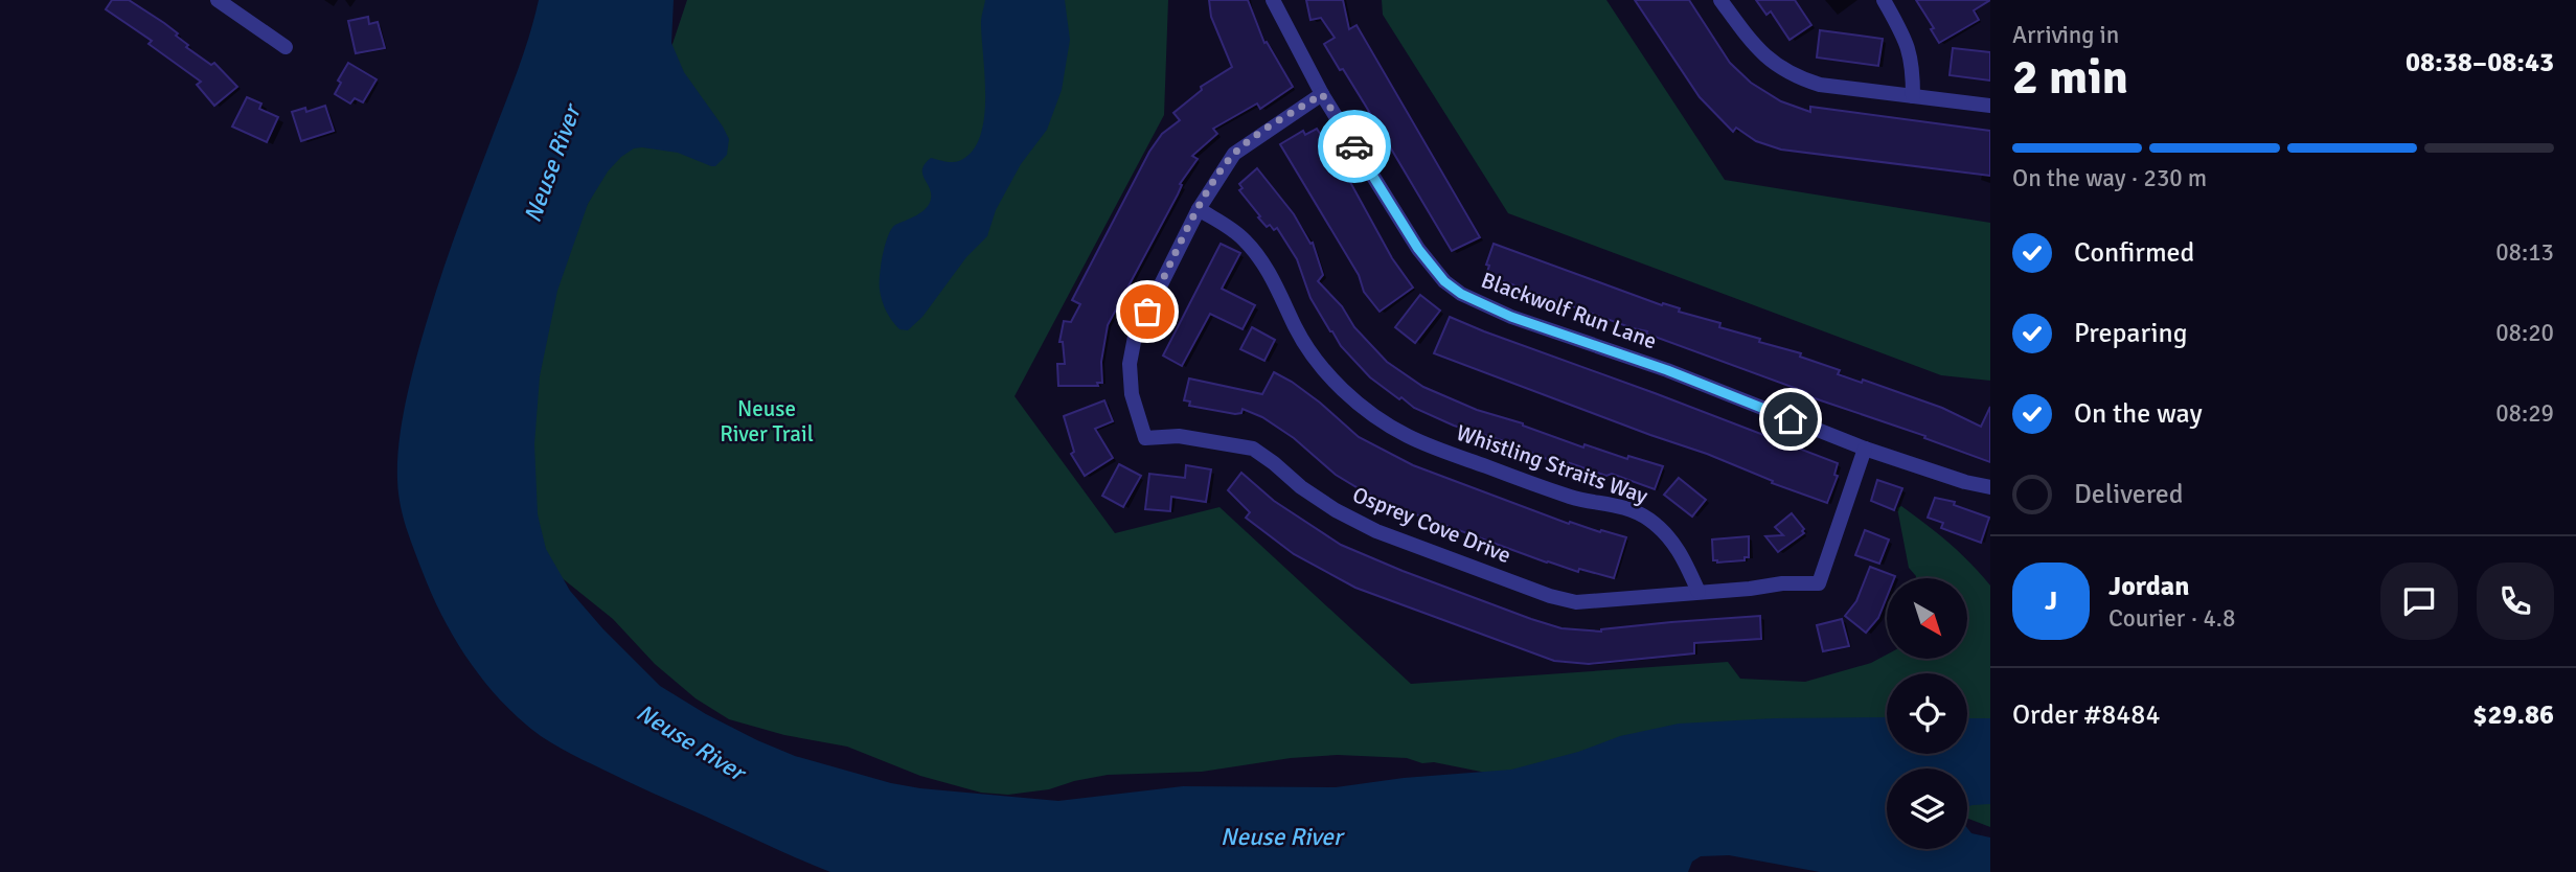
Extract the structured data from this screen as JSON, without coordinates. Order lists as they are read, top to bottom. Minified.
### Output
{"streets":{"street":["Blackwolf Run Lane","Whistling Straits Way","Osprey Cove Drive"]},"crossings":[["Blackwolf Run Lane","Osprey Cove Drive"],["Whistling Straits Way","Osprey Cove Drive"]],"water":["Neuse River"],"parks":["Neuse River Trail"],"north":"bottom right","page":{"heading":["2 min","Arriving in","08:38–08:43"],"panel":["Jordan","Courier · 4.8","Order #8484","$29.86"],"bar":"On the way · 230 m","list":[["Confirmed","08:13"],["Preparing","08:20"],["On the way","08:29"],"Delivered"],"round":"J"}}
